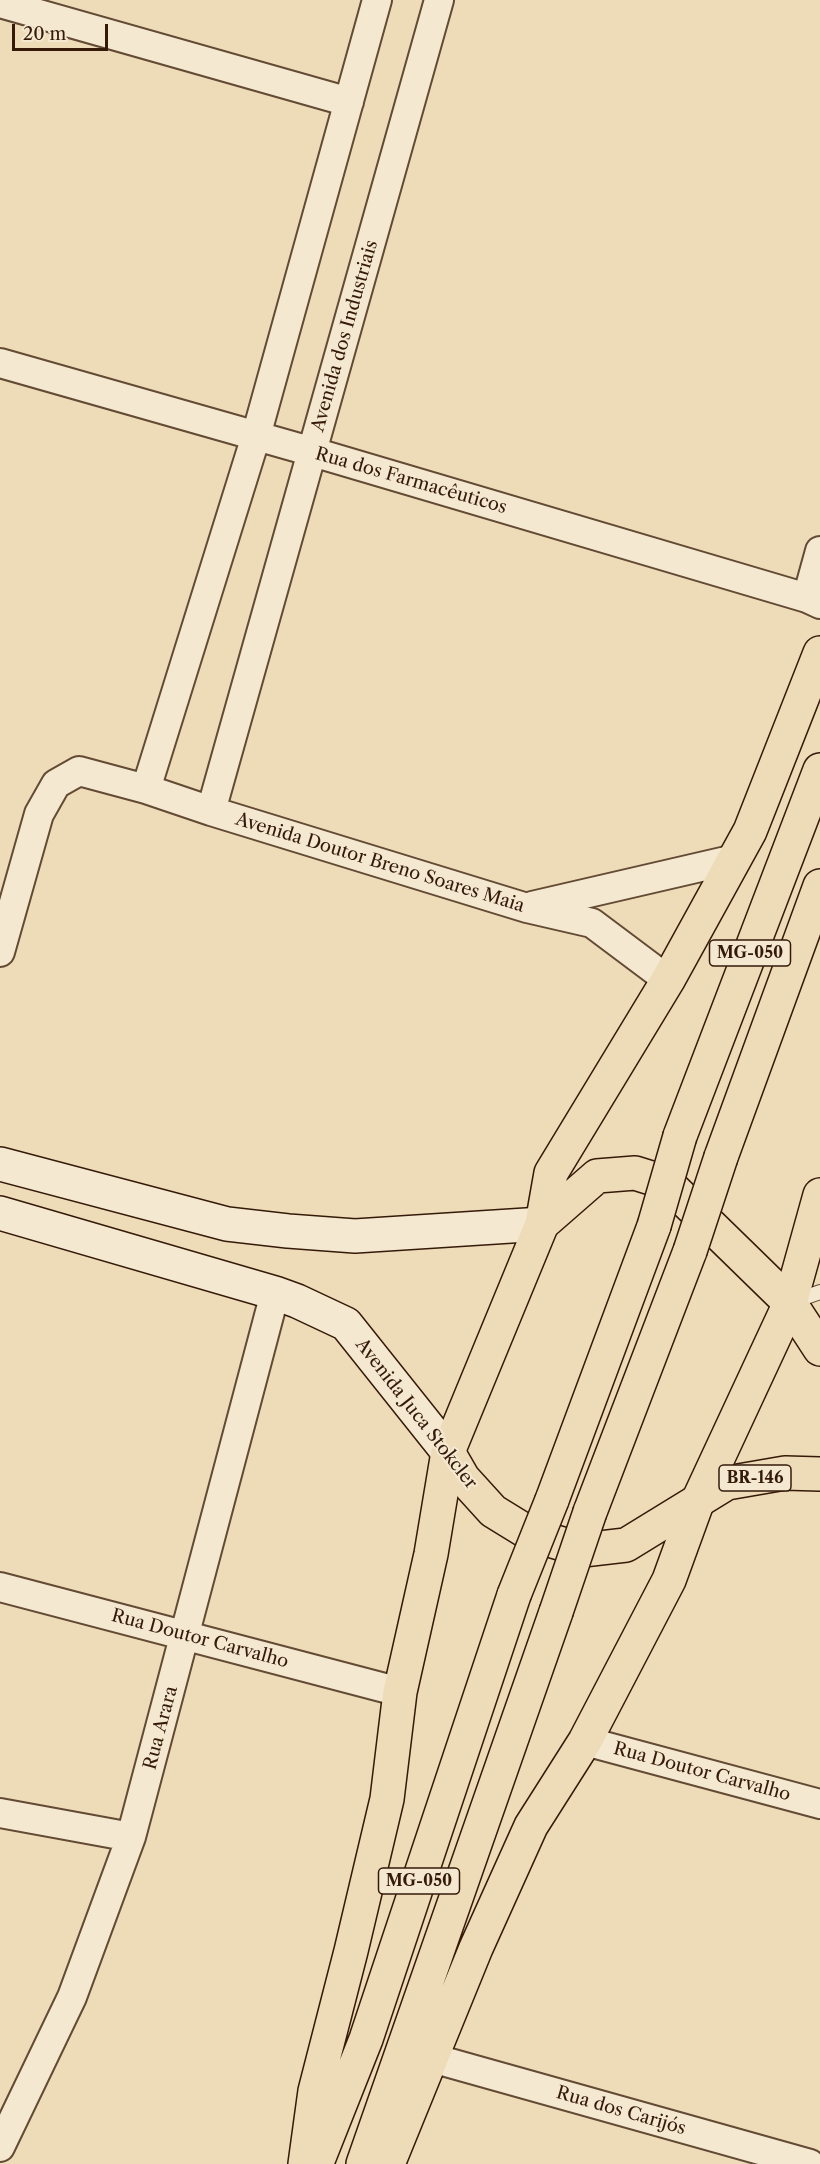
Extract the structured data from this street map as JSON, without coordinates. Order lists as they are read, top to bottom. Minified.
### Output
{"streets":{"main road":["MG-050","Avenida Juca Stokcler","BR-146"],"street":["Avenida dos Industriais","Rua dos Farmacêuticos","Avenida Doutor Breno Soares Maia","Rua Doutor Carvalho","Rua Arara","Rua dos Carijós"]},"crossings":[["Avenida dos Industriais","Rua dos Farmacêuticos"],["Avenida dos Industriais","Avenida Doutor Breno Soares Maia"],["Avenida Juca Stokcler","Rua Arara"],["Rua Doutor Carvalho","Rua Arara"]],"scale_bar":"20 m"}
